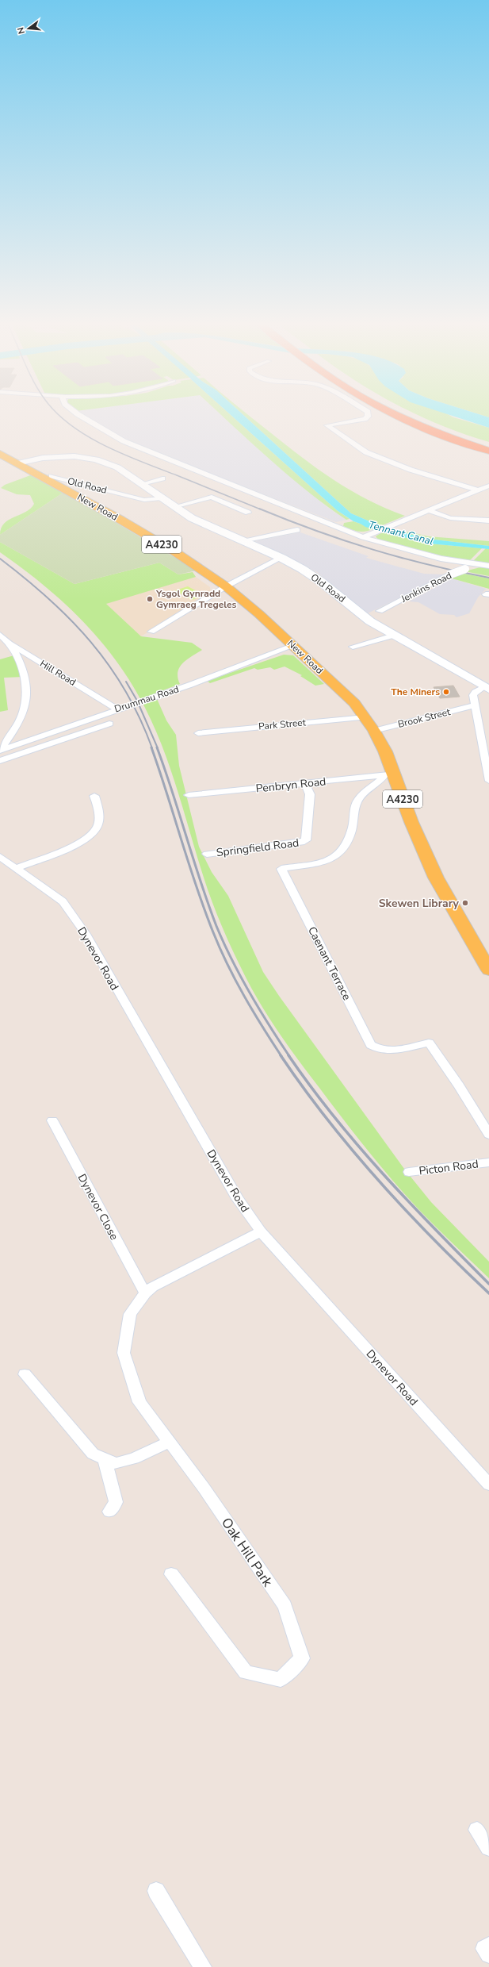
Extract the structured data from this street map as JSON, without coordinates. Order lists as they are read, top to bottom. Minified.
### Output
{"streets":{"main road":["Old Road","New Road","A4230"],"street":["Jenkins Road","Hill Road","Drummau Road","Brook Street","Park Street","Penbryn Road","Springfield Road","Dynevor Road","Caenant Terrace","Picton Road","Dynevor Close","Oak Hill Park"]},"crossings":[["Old Road","New Road"],["New Road","Drummau Road"],["New Road","Brook Street"],["New Road","Park Street"],["New Road","Penbryn Road"],["New Road","Caenant Terrace"],["Hill Road","Drummau Road"],["Penbryn Road","Springfield Road"],["Penbryn Road","Caenant Terrace"],["Dynevor Close","Oak Hill Park"]],"water":["Tennant Canal"],"places":["Ysgol Gynradd Gymraeg Tregeles","The Miners","Skewen Library"],"north":"left"}
